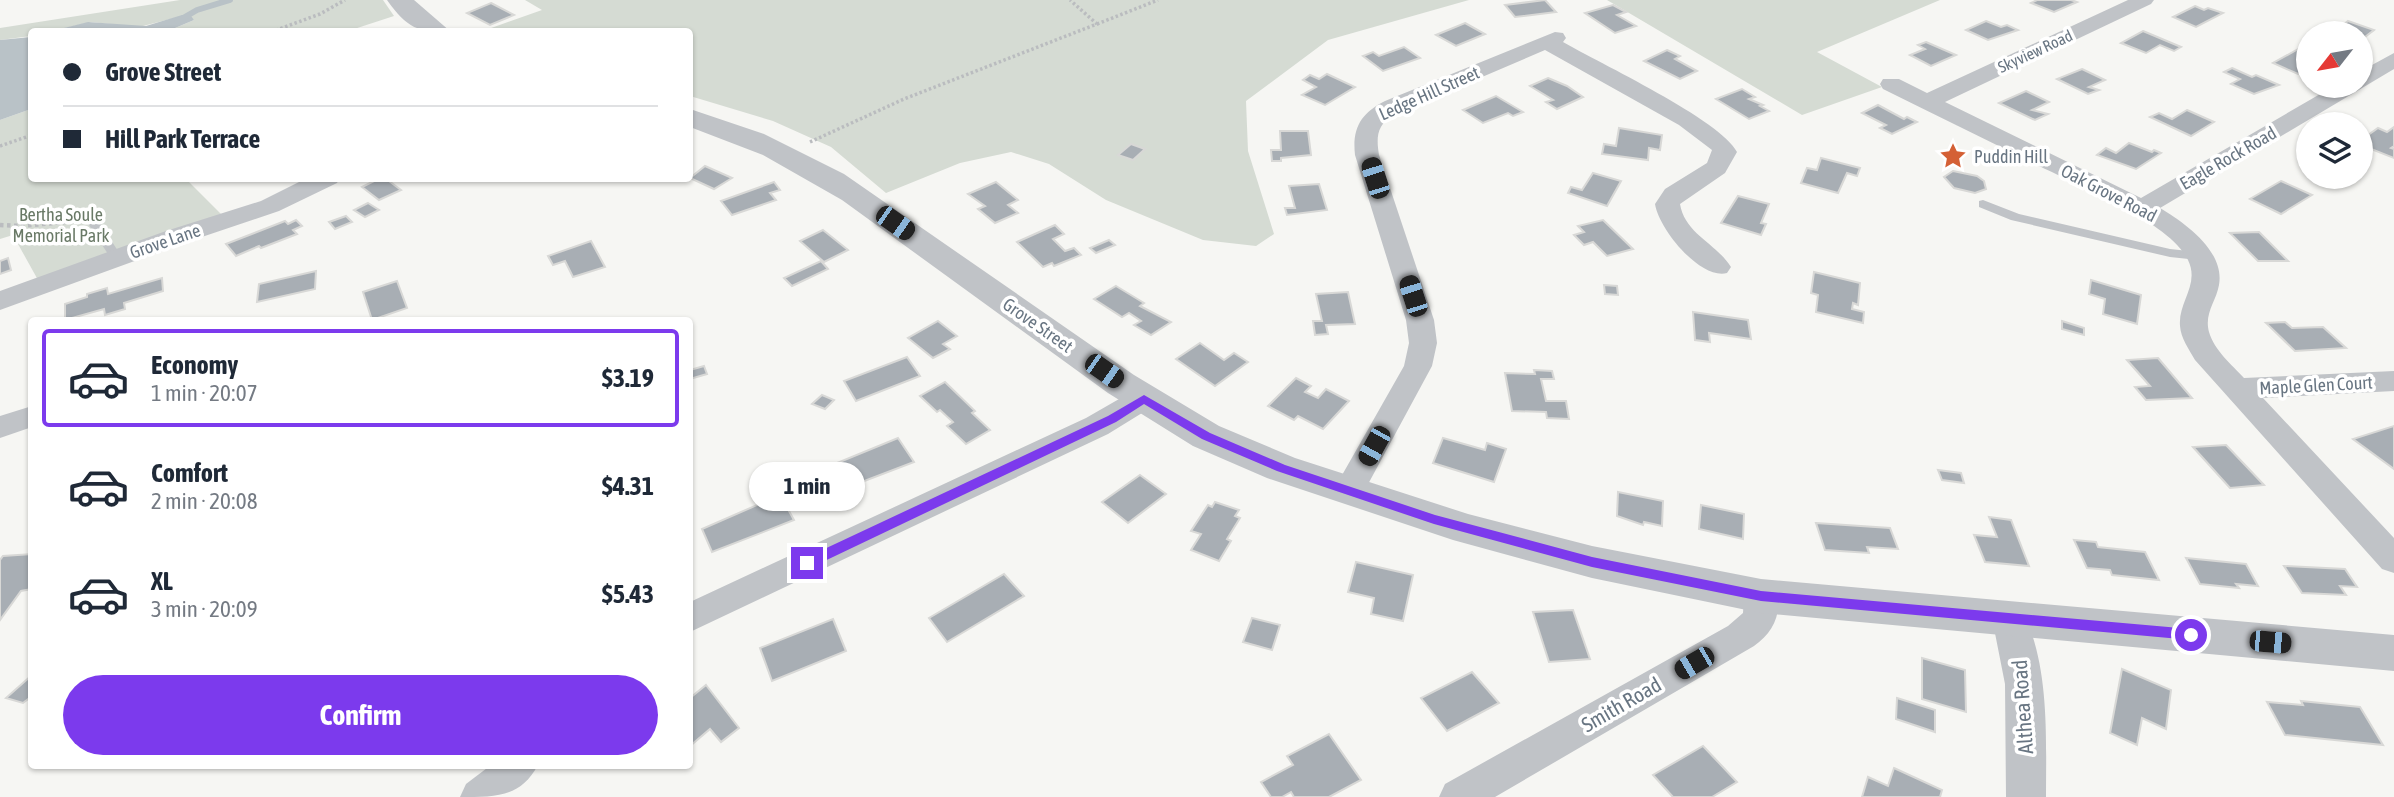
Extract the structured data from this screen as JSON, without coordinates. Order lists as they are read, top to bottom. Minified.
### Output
{"streets":{"street":["Skyview Road","Ledge Hill Street","Eagle Rock Road","Oak Grove Road","Grove Lane","Grove Street","Maple Glen Court","Smith Road","Althea Road"]},"crossings":[["Skyview Road","Oak Grove Road"],["Ledge Hill Street","Grove Street"],["Eagle Rock Road","Oak Grove Road"],["Grove Street","Smith Road"],["Grove Street","Althea Road"]],"parks":["Bertha Soule Memorial Park"],"places":{"place":["Puddin Hill"]},"north":"bottom left","page":{"banner":["Grove Street","Hill Park Terrace"],"list":[{"name":"Economy","note":"1 min · 20:07","value":"$3.19"},{"name":"Comfort","note":"2 min · 20:08","value":"$4.31"},{"name":"XL","note":"3 min · 20:09","value":"$5.43"}],"bubble":"1 min","buttons":"Confirm"}}
